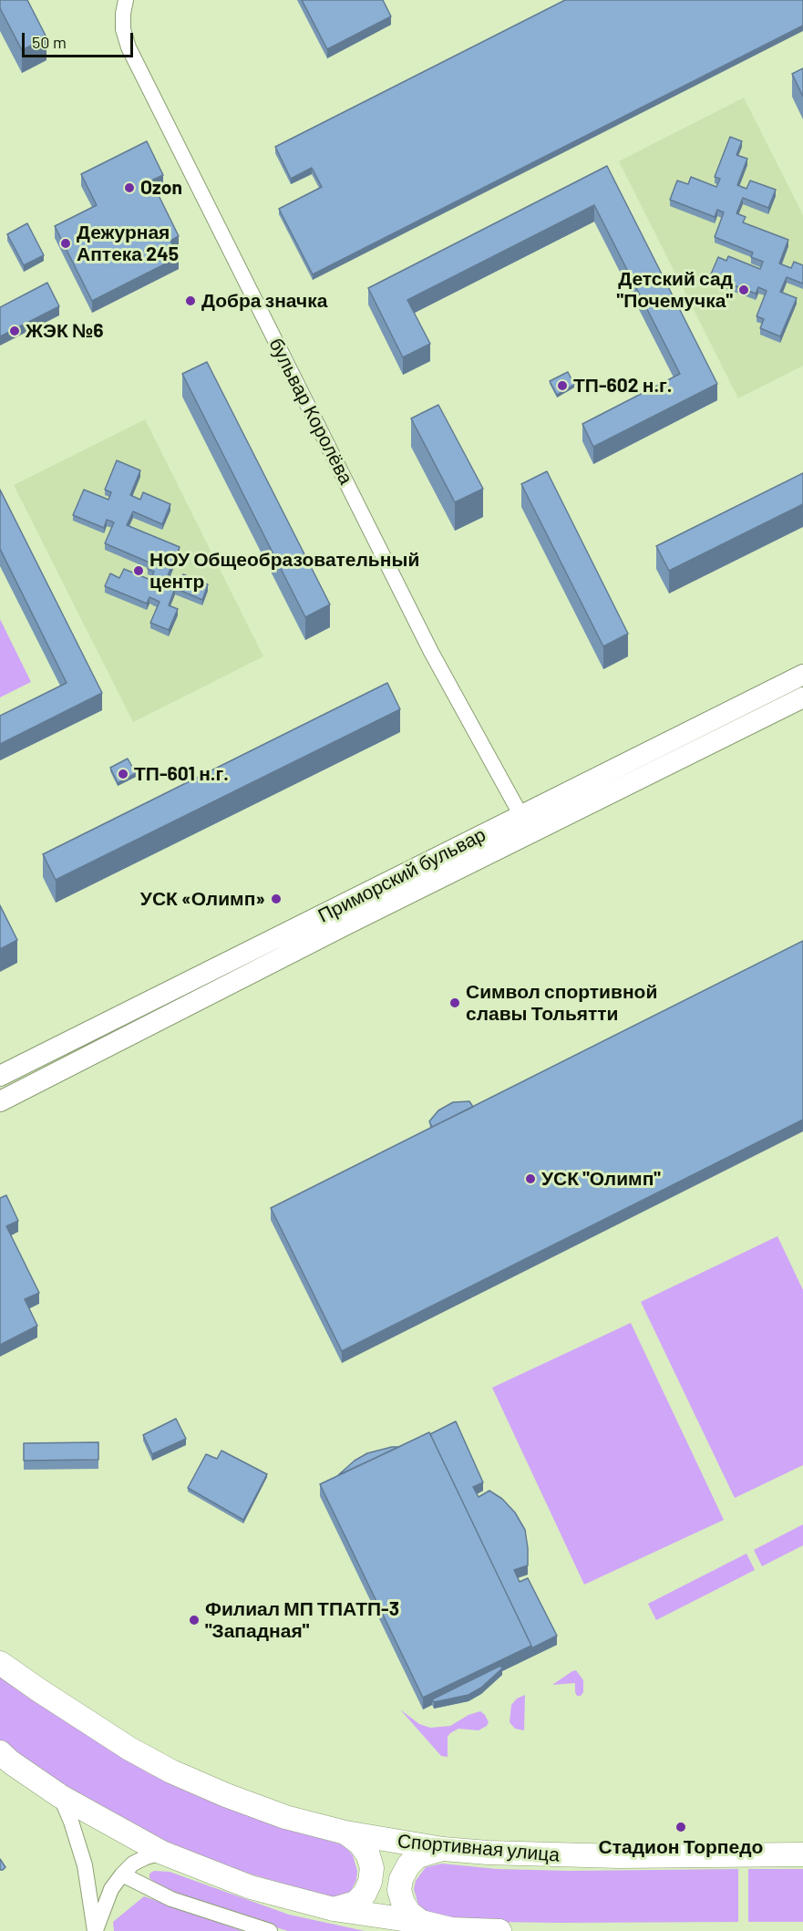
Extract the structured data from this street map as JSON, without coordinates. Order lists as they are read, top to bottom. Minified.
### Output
{"streets":{"main road":["Приморский бульвар","Спортивная улица"],"street":["бульвар Королёва"]},"crossings":[["бульвар Королёва","Приморский бульвар"]],"places":["Ozon","Дежурная Аптека 245","Детский сад \"Почемучка\"","Добра значка","ЖЭК №6","ТП-602 н.г.","НОУ Общеобразовательный центр","ТП-601 н.г.","УСК «Олимп»","Символ спортивной славы Тольятти","УСК \"Олимп\"","Филиал МП ТПАТП-3 \"Западная\"","Стадион Торпедо"],"scale_bar":"50 m"}
